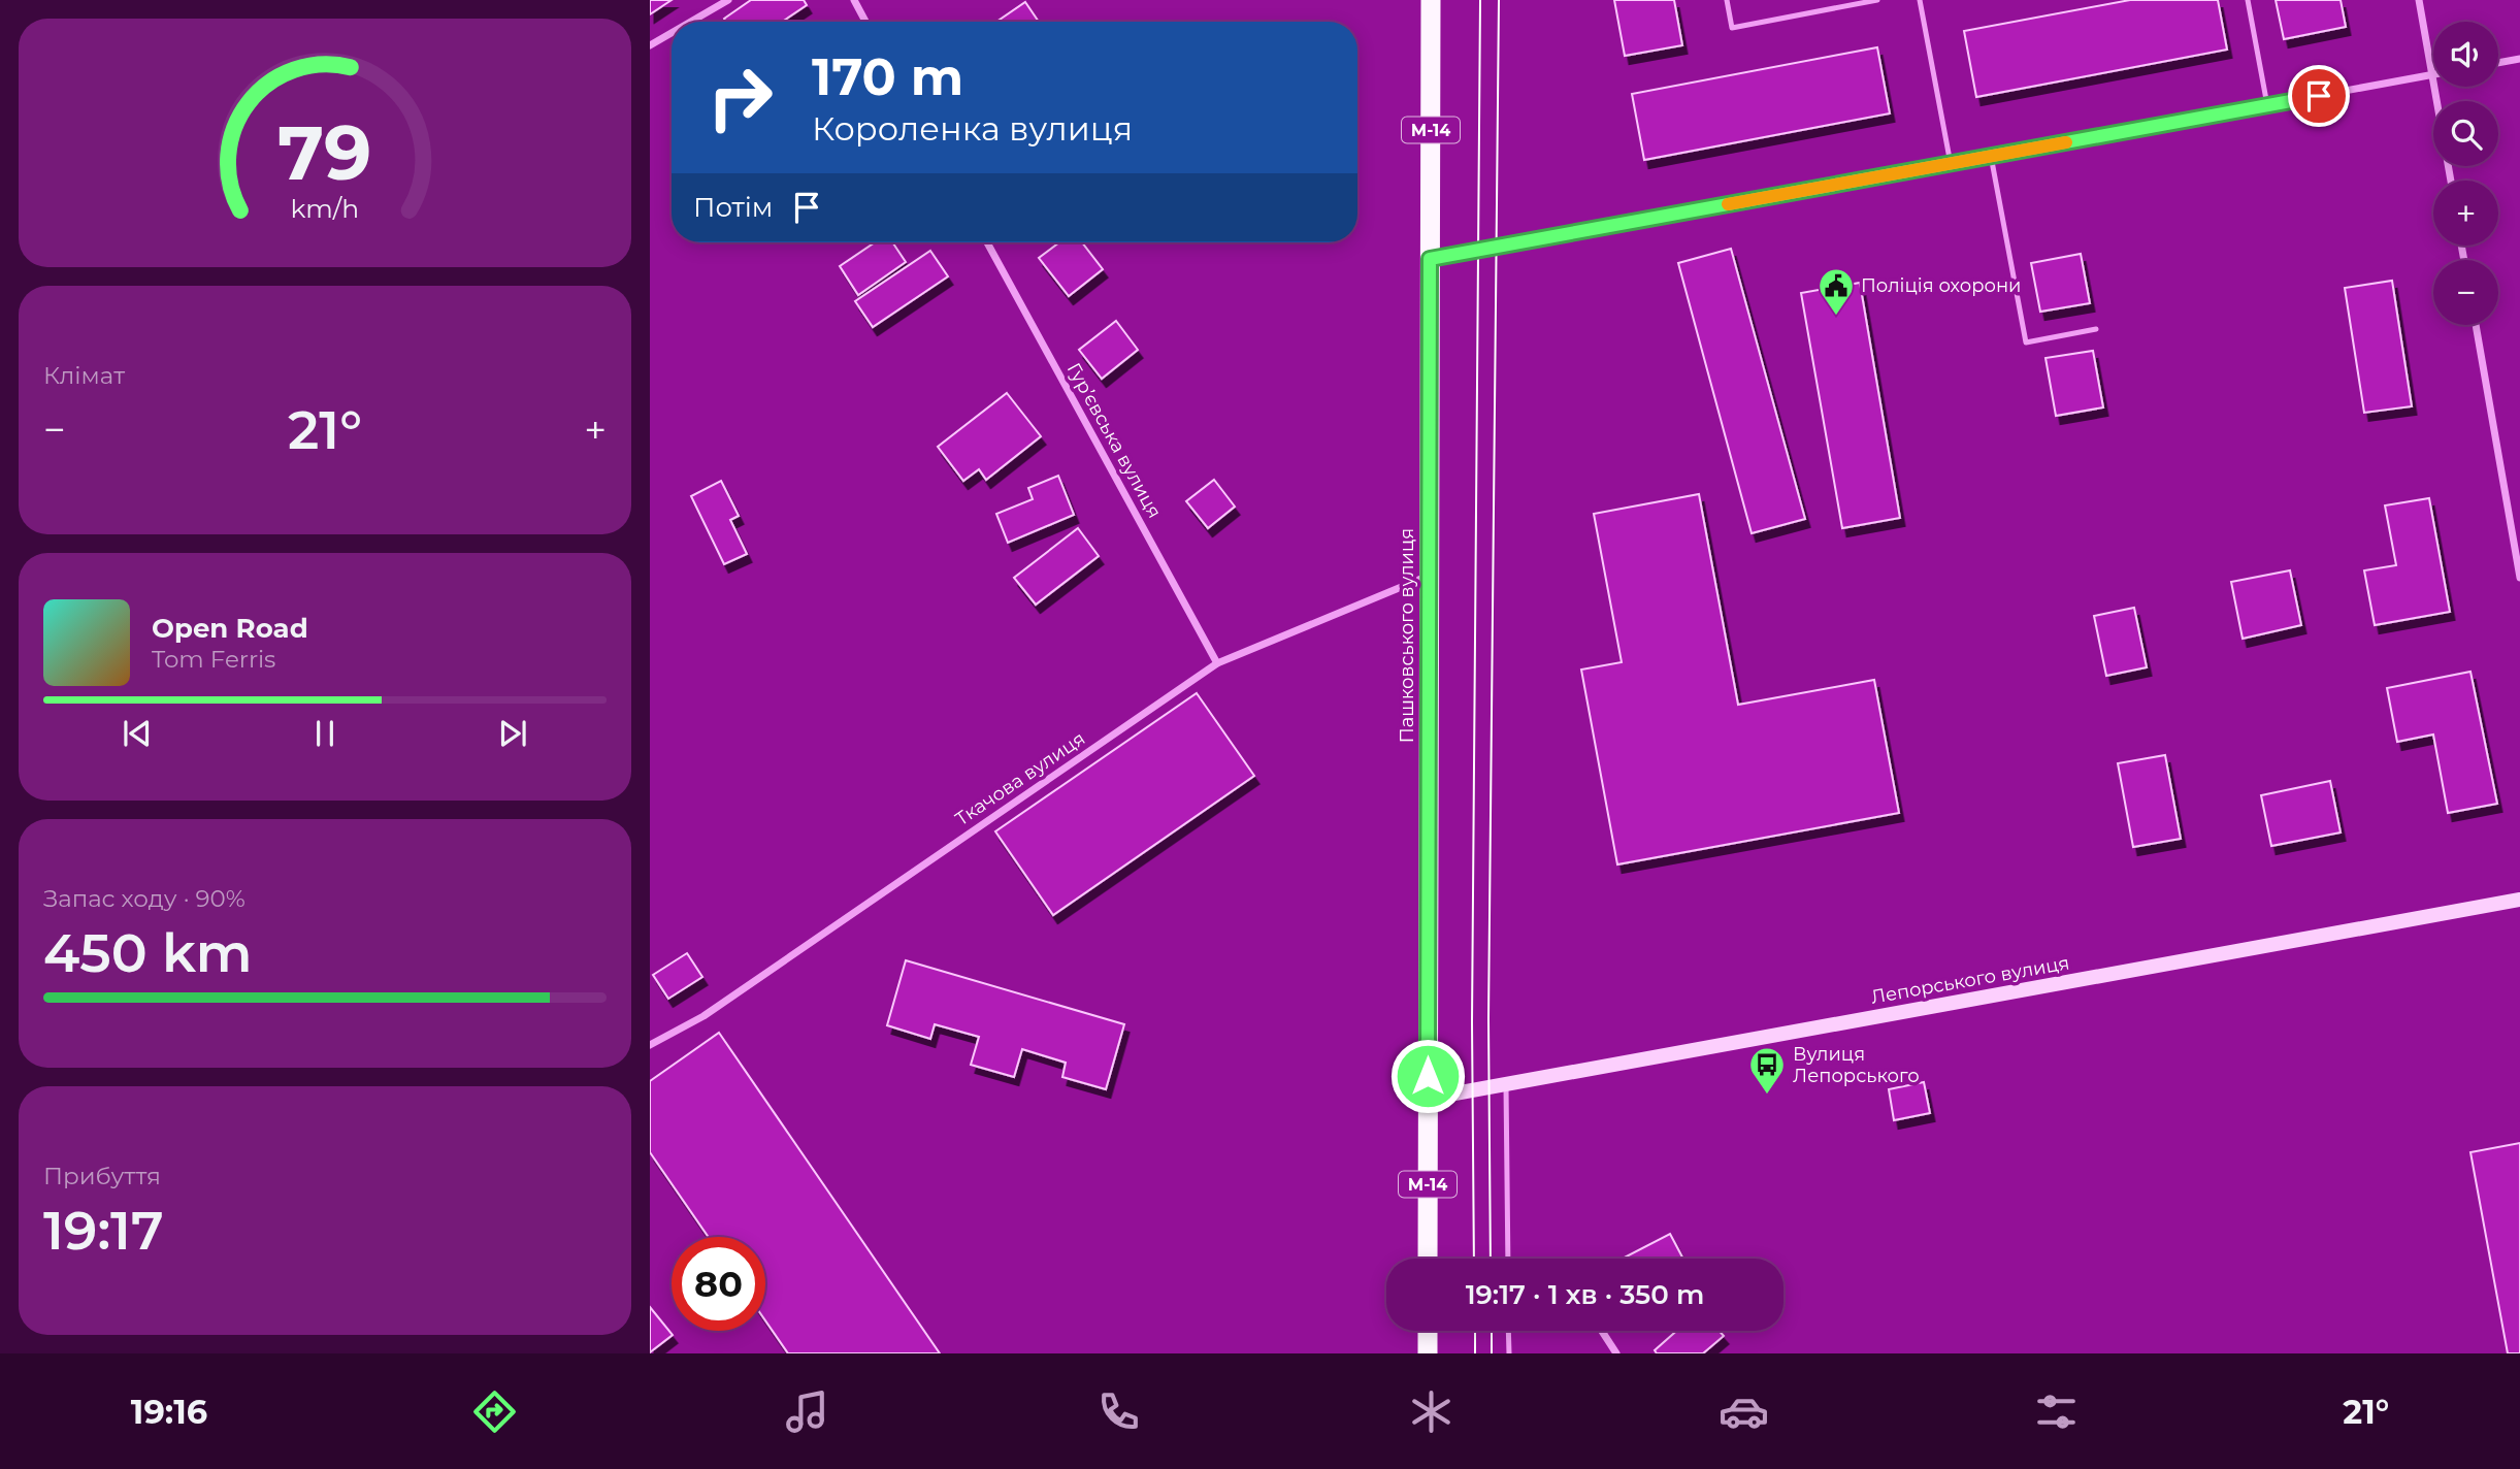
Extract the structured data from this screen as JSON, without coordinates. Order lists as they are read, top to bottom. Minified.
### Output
{"streets":{"highway":["М-14","Пашковського вулиця"],"main road":["Лепорського вулиця"],"street":["Гур’євська вулиця","Ткачова вулиця"]},"crossings":[["Гур’євська вулиця","Ткачова вулиця"],["Пашковського вулиця","Ткачова вулиця"],["Пашковського вулиця","Лепорського вулиця"]],"places":{"public building":["Поліція охорони"],"bus stop":["Вулиця Лепорського"]},"page":{"map_buttons":["+","−"],"turn":["170 m","Короленка вулиця"],"then":"Потім","tile":["Клімат",["Запас ходу · 90%","450 km"],["Прибуття","19:17"]],"heat":["−","21°","+"],"song":["Open Road","Tom Ferris"],"limit":"80","trip":"19:17 · 1 хв · 350 m","tabs":["19:16","21°"],"gauge":["79","km/h"]}}
